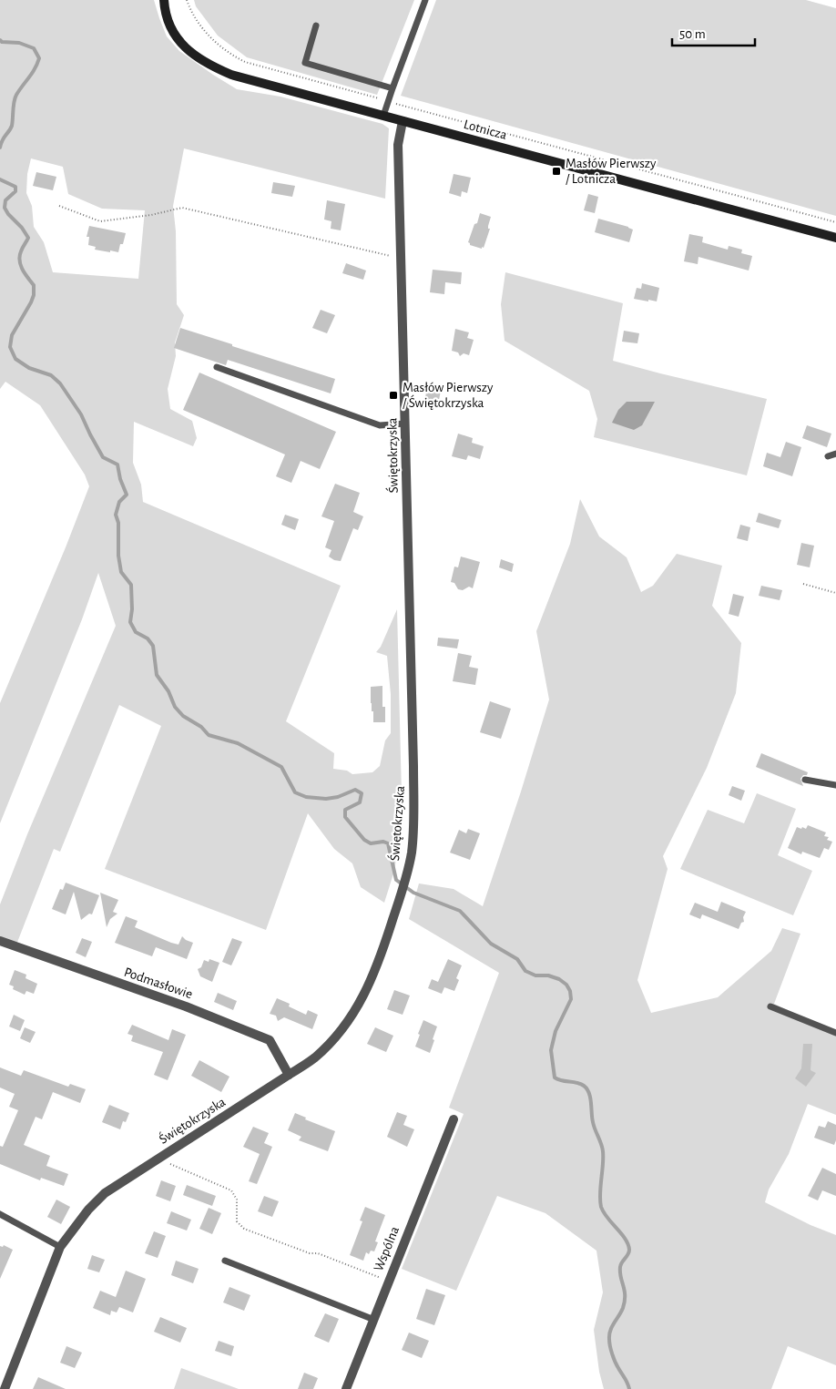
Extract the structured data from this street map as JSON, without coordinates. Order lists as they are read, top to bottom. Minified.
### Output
{"streets":{"main road":["Lotnicza"],"street":["Świętokrzyska","Podmasłowie","Wspólna"]},"crossings":[["Lotnicza","Świętokrzyska"],["Świętokrzyska","Podmasłowie"]],"places":{"transit":["Masłów Pierwszy / Lotnicza","Masłów Pierwszy / Świętokrzyska"]},"scale_bar":"50 m"}
